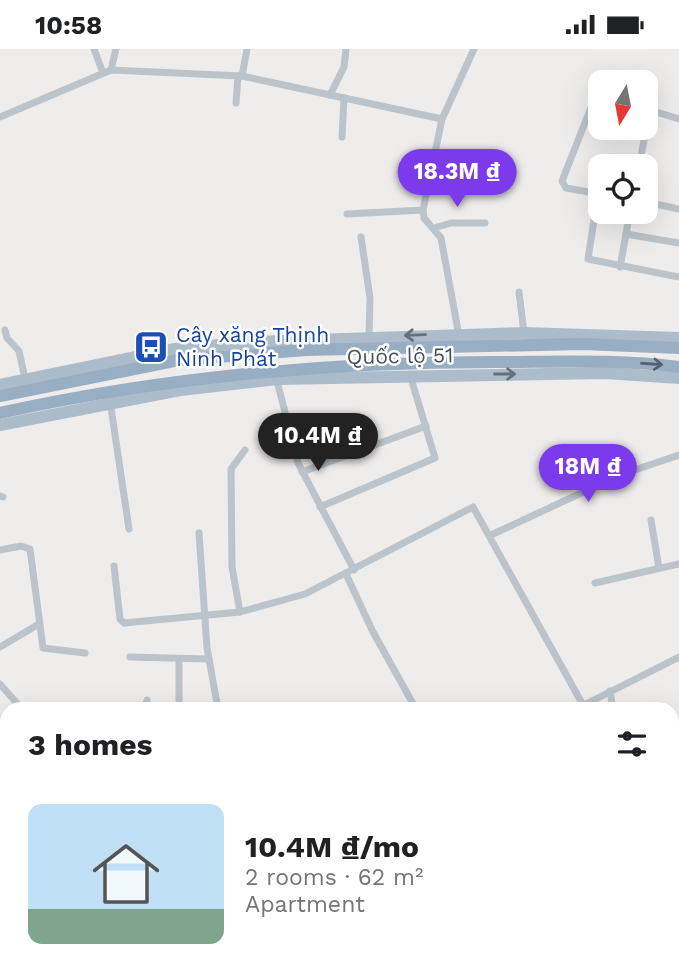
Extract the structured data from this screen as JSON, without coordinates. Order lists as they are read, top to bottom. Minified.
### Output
{"streets":{"highway":["Quốc lộ 51"]},"places":{"bus stop":["Cây xăng Thịnh Ninh Phát"]},"north":"bottom","page":{"status":"10:58","price":["18.3M ₫","10.4M ₫","18M ₫"],"heading":"3 homes","list":[{"name":"10.4M ₫/mo","note":"2 rooms · 62 m² · Apartment"}]}}
